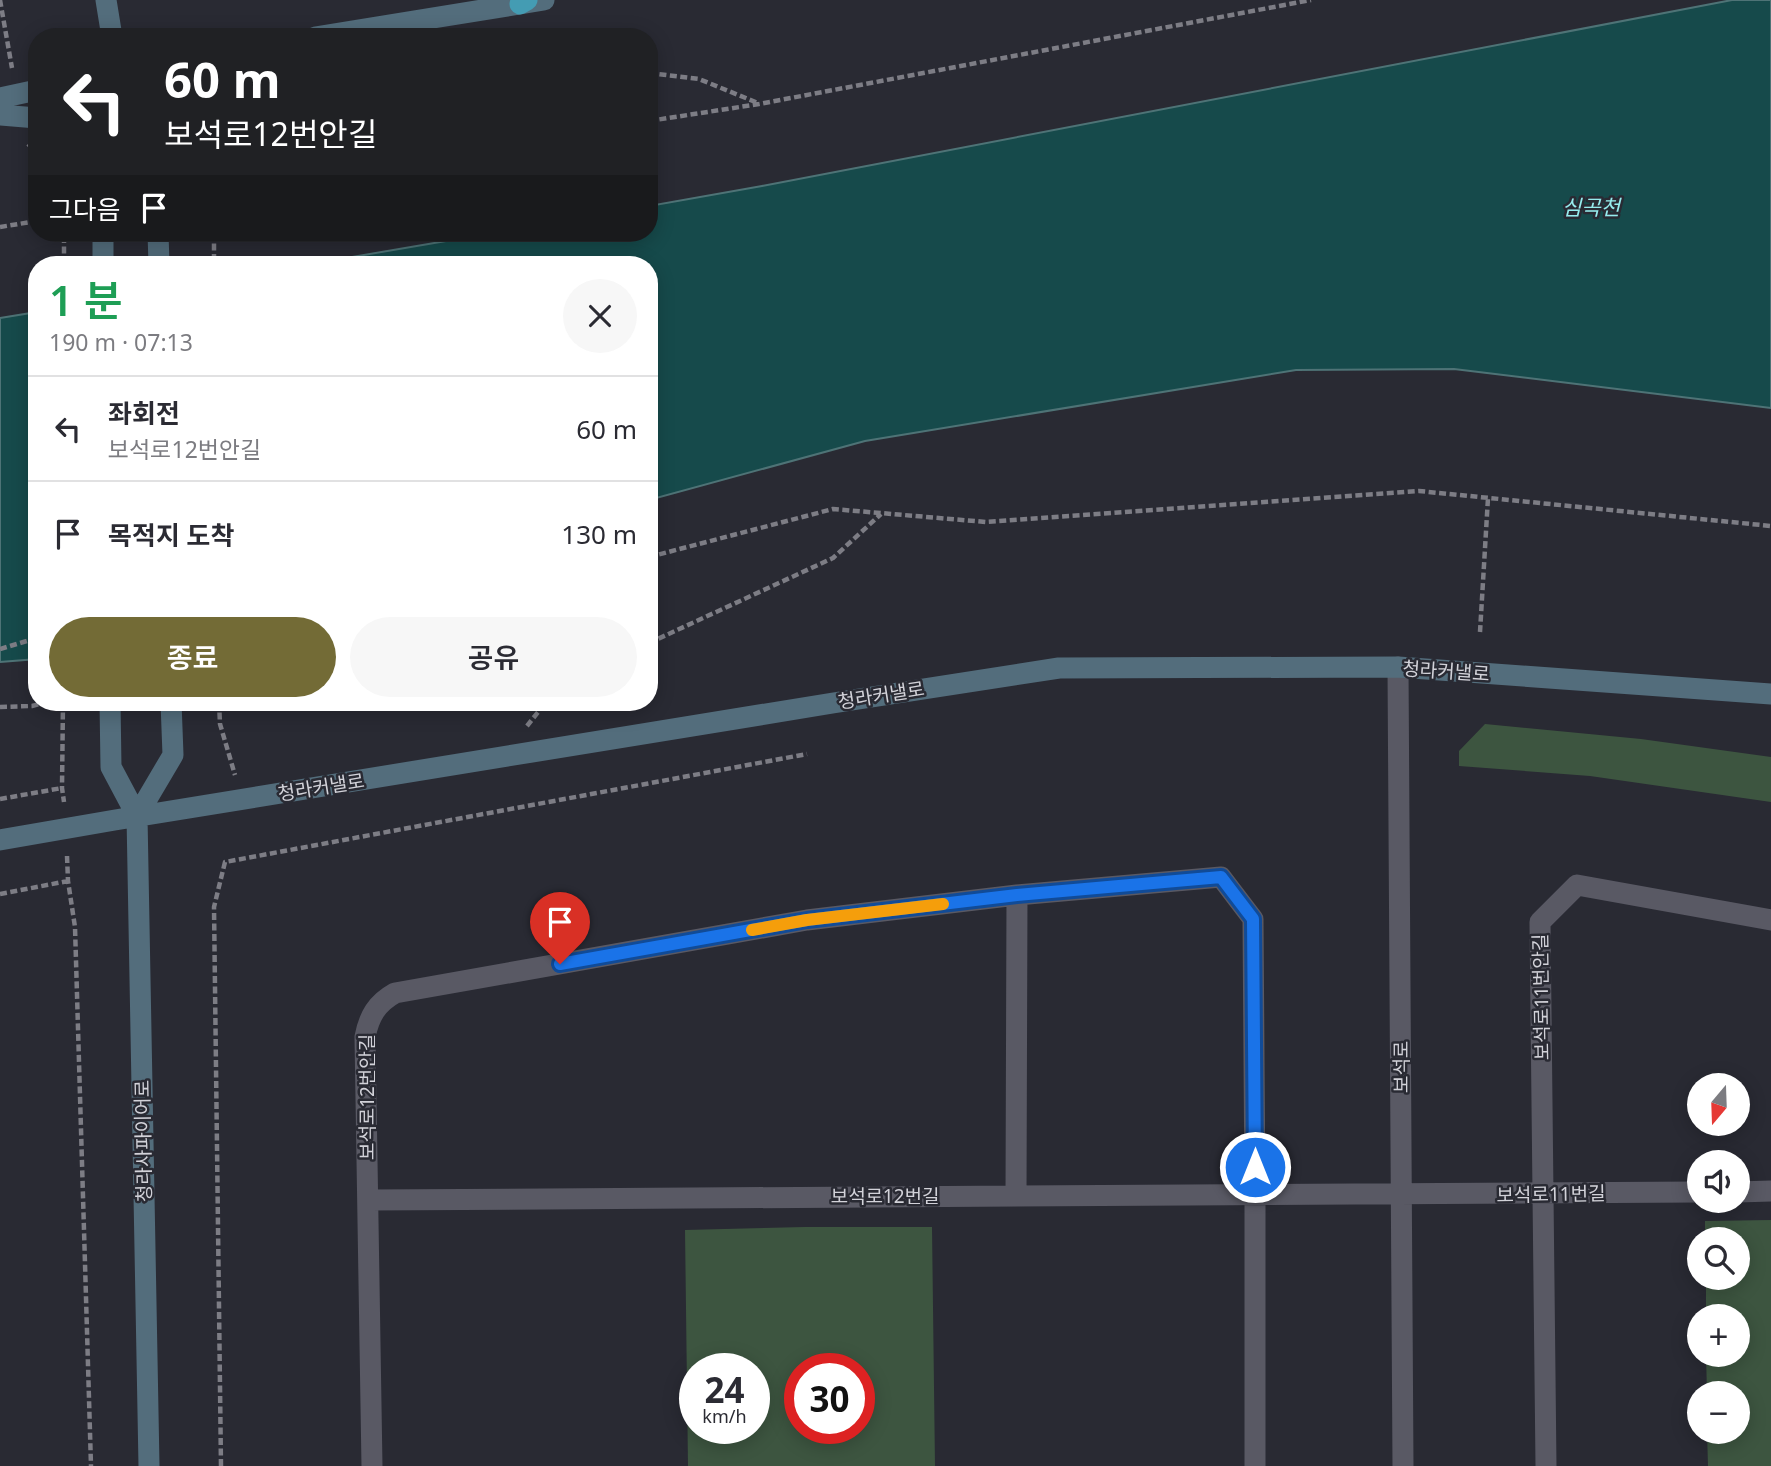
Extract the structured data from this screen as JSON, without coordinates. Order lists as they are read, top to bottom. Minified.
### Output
{"streets":{"street":["청라커낼로","보석로11번안길","보석로","보석로12번안길","청라사파이어로","보석로11번길","보석로12번길"]},"crossings":[["청라커낼로","보석로"],["청라커낼로","청라사파이어로"],["보석로11번안길","보석로11번길"],["보석로","보석로11번길"],["보석로","보석로12번길"],["보석로12번안길","보석로12번길"],["보석로11번길","보석로12번길"]],"water":["심곡천"],"north":"bottom","page":{"turn":["60 m","보석로12번안길"],"then":"그다음","heading":["1 분","190 m · 07:13"],"list":[{"name":"좌회전","note":"보석로12번안길","value":"60 m"},{"name":"목적지 도착","value":"130 m"}],"buttons":["종료","공유"],"map_buttons":["+","−"],"speed":"24 km/h","limit":"30"}}
